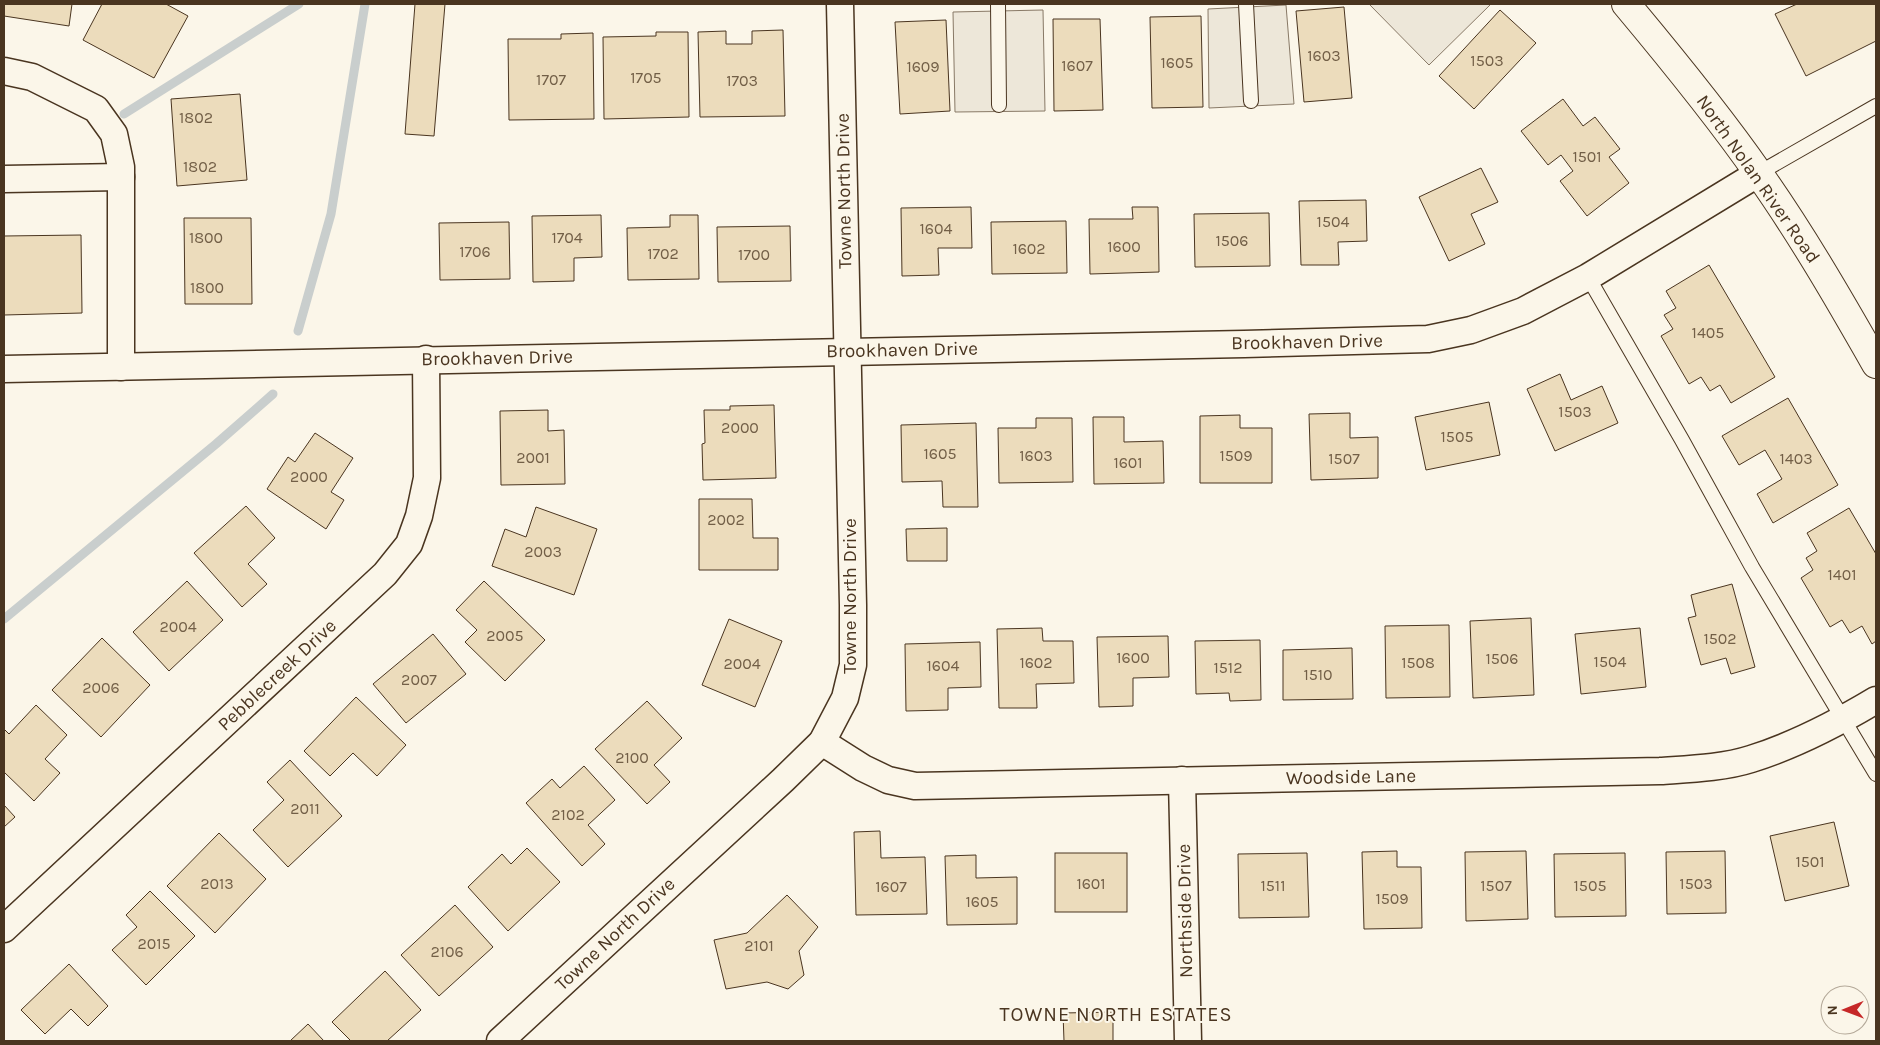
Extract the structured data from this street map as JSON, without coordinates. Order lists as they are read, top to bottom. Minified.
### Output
{"streets":{"main road":["North Nolan River Road"],"street":["Towne North Drive","Brookhaven Drive","Pebblecreek Drive","Woodside Lane","Northside Drive"]},"crossings":[["North Nolan River Road","Brookhaven Drive"],["Towne North Drive","Brookhaven Drive"],["Towne North Drive","Woodside Lane"],["Brookhaven Drive","Pebblecreek Drive"],["Woodside Lane","Northside Drive"]],"districts":["TOWNE NORTH ESTATES"],"house_numbers":["1603","1503","1605","1607","1609","1705","1707","1703","1802","1501","1802","1504","1604","1800","1704","1506","1600","1602","1706","1702","1700","1800","1405","1503","2000","1505","1605","1603","1509","2001","1507","1403","1601","2000","2002","2003","1401","2004","2005","1502","1600","1506","1504","1602","1508","2004","1604","1512","1510","2007","2006","2100","2011","2102","1501","2013","1601","1503","1511","1507","1505","1607","1509","1605","2015","2101","2106"],"north":"left"}
